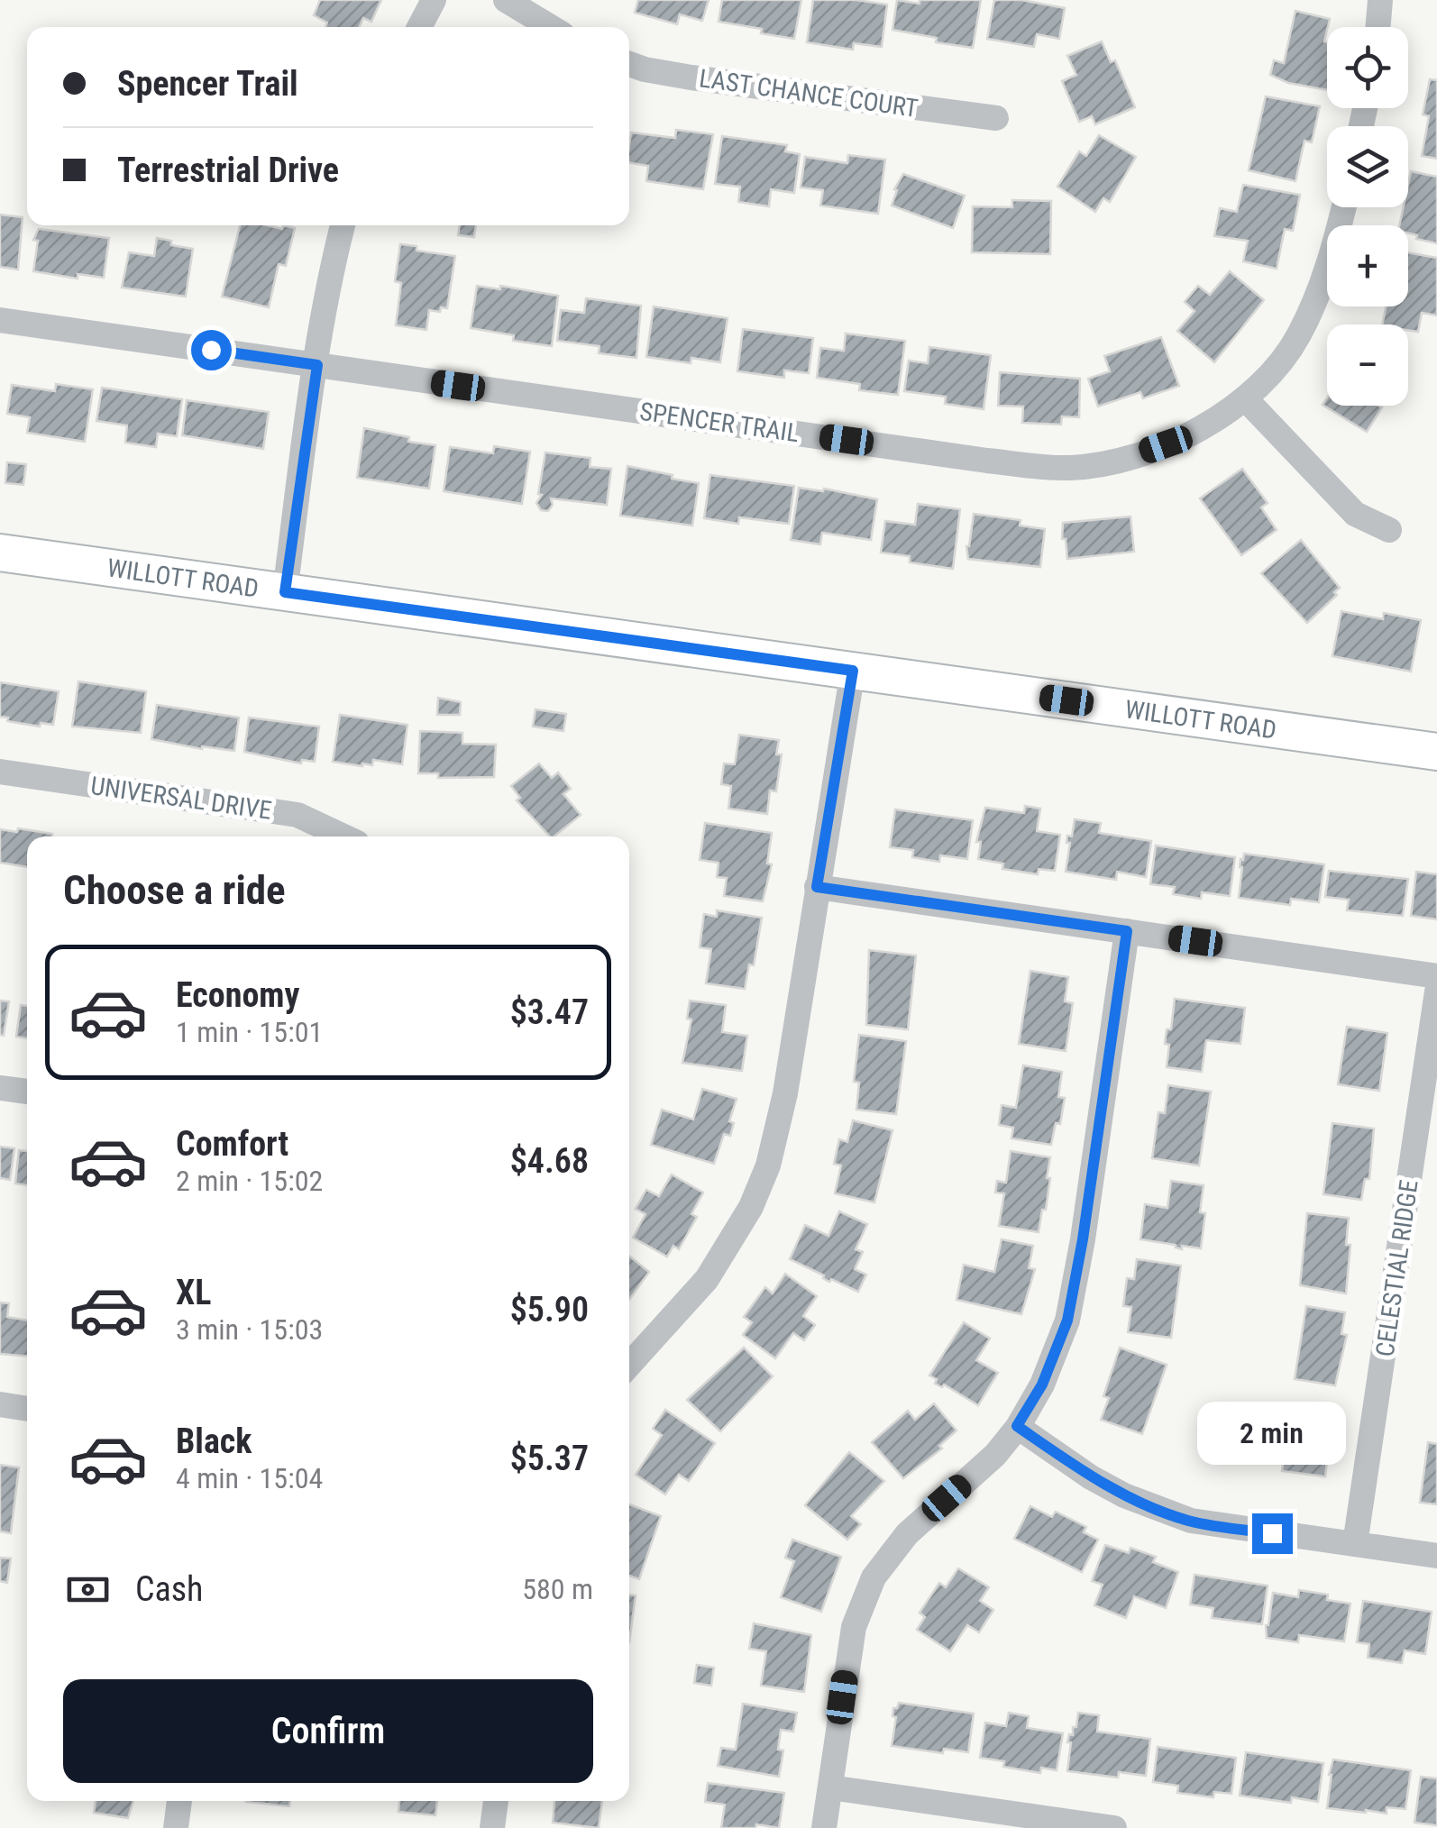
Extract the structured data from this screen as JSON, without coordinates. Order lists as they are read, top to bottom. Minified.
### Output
{"streets":{"main road":["WILLOTT ROAD"],"street":["LAST CHANCE COURT","SPENCER TRAIL","UNIVERSAL DRIVE","CELESTIAL RIDGE"]},"page":{"map_buttons":["+","−"],"banner":["Spencer Trail","Terrestrial Drive"],"heading":"Choose a ride","list":[{"name":"Economy","note":"1 min · 15:01","value":"$3.47"},{"name":"Comfort","note":"2 min · 15:02","value":"$4.68"},{"name":"XL","note":"3 min · 15:03","value":"$5.90"},{"name":"Black","note":"4 min · 15:04","value":"$5.37"}],"bubble":"2 min","pay":["Cash","580 m"],"buttons":"Confirm"}}
